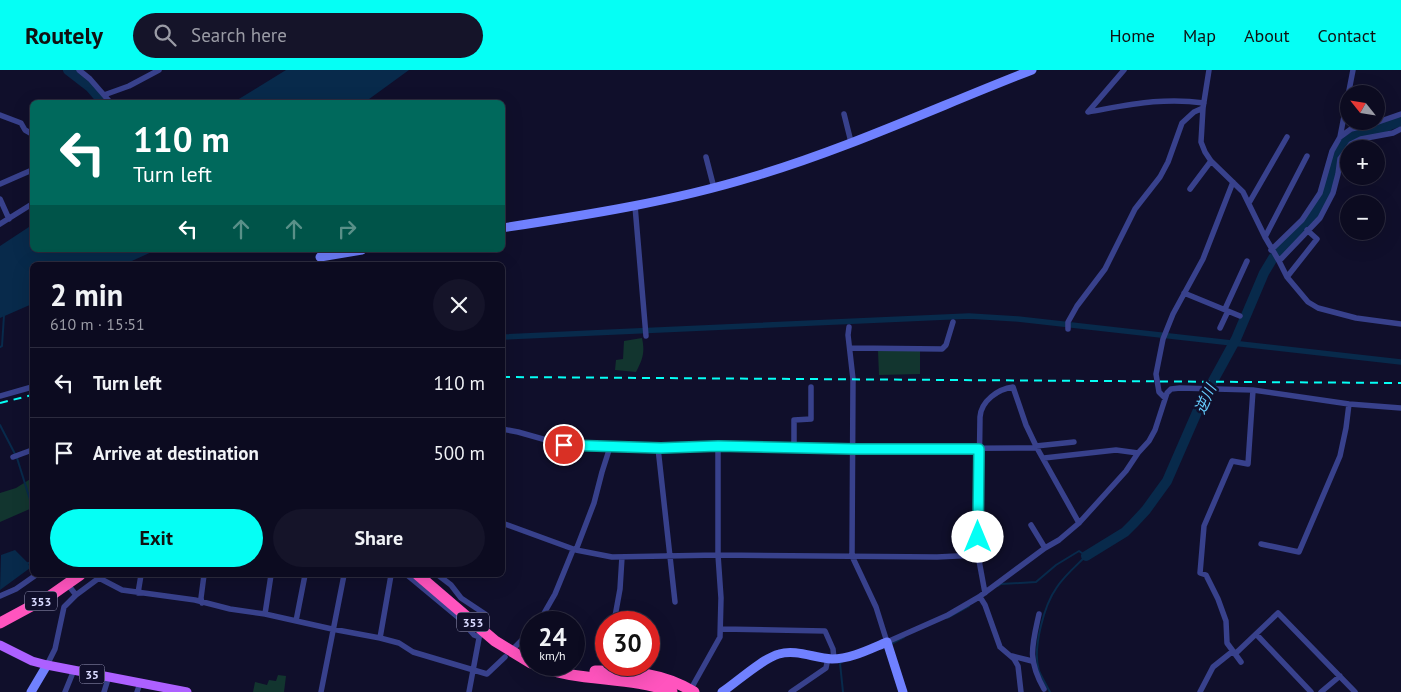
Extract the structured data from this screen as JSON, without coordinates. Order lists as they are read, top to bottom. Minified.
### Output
{"streets":{"highway":["353"],"main road":["35"]},"water":["逆川"],"north":"top left","page":{"header":"Routely","search":"Search here","nav":["Home","Map","About","Contact"],"map_buttons":["+","−"],"turn":["110 m","Turn left"],"heading":["2 min","610 m · 15:51"],"list":[{"name":"Turn left","value":"110 m"},{"name":"Arrive at destination","value":"500 m"}],"buttons":["Exit","Share"],"speed":"24 km/h","limit":"30"}}
